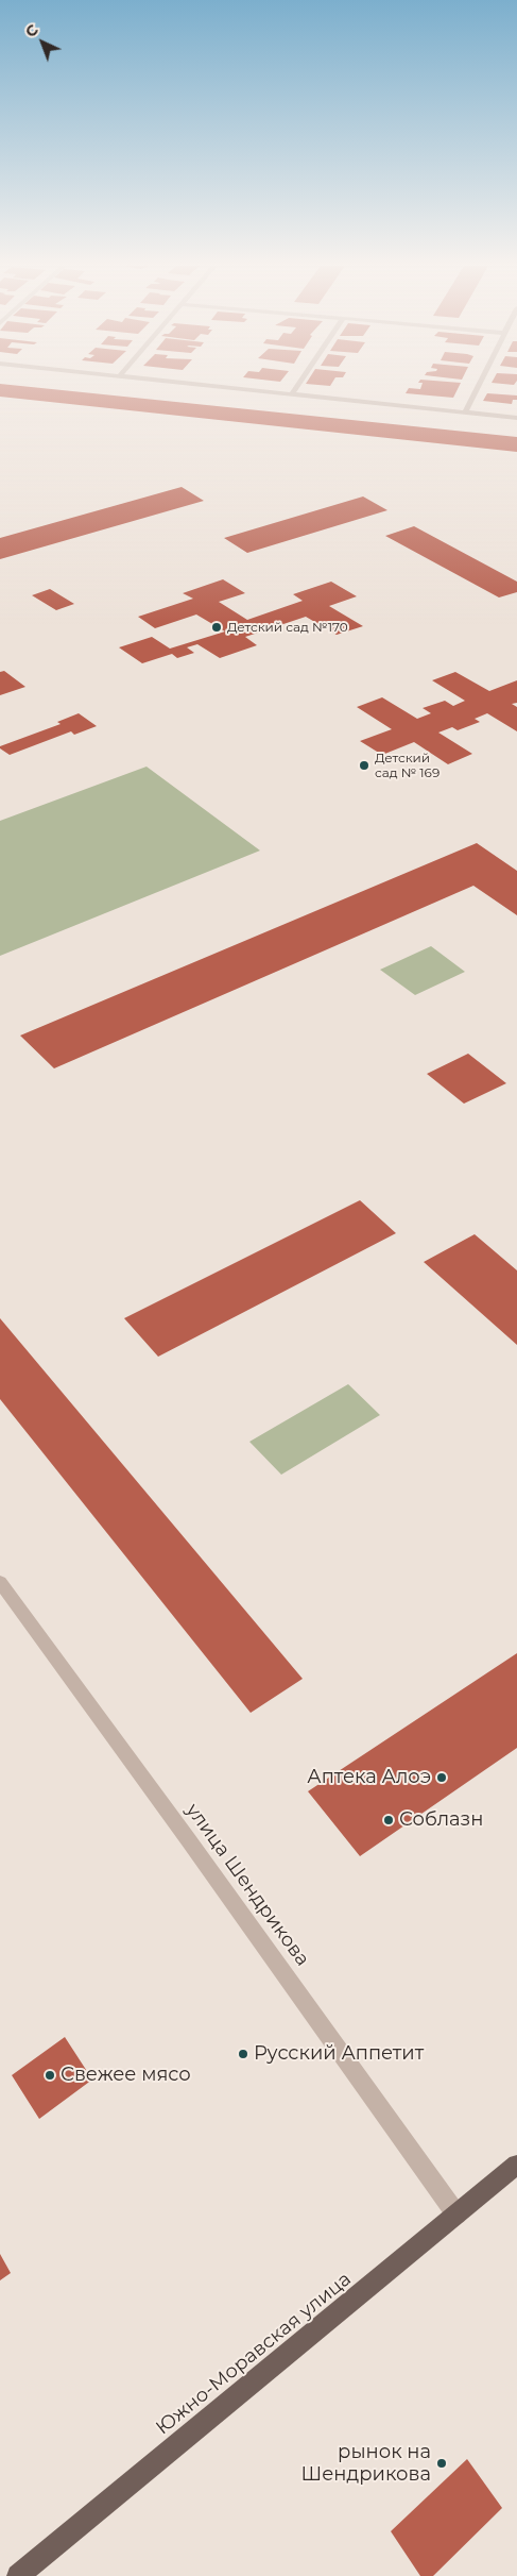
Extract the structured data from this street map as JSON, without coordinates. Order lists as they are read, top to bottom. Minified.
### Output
{"streets":{"main road":["Южно-Моравская улица"],"street":["улица Шендрикова"]},"crossings":[["улица Шендрикова","Южно-Моравская улица"]],"places":["Детский сад №170","Детский сад № 169","Аптека Алоэ","Соблазн","Русский Аппетит","Свежее мясо","рынок на Шендрикова"],"north":"top left"}
